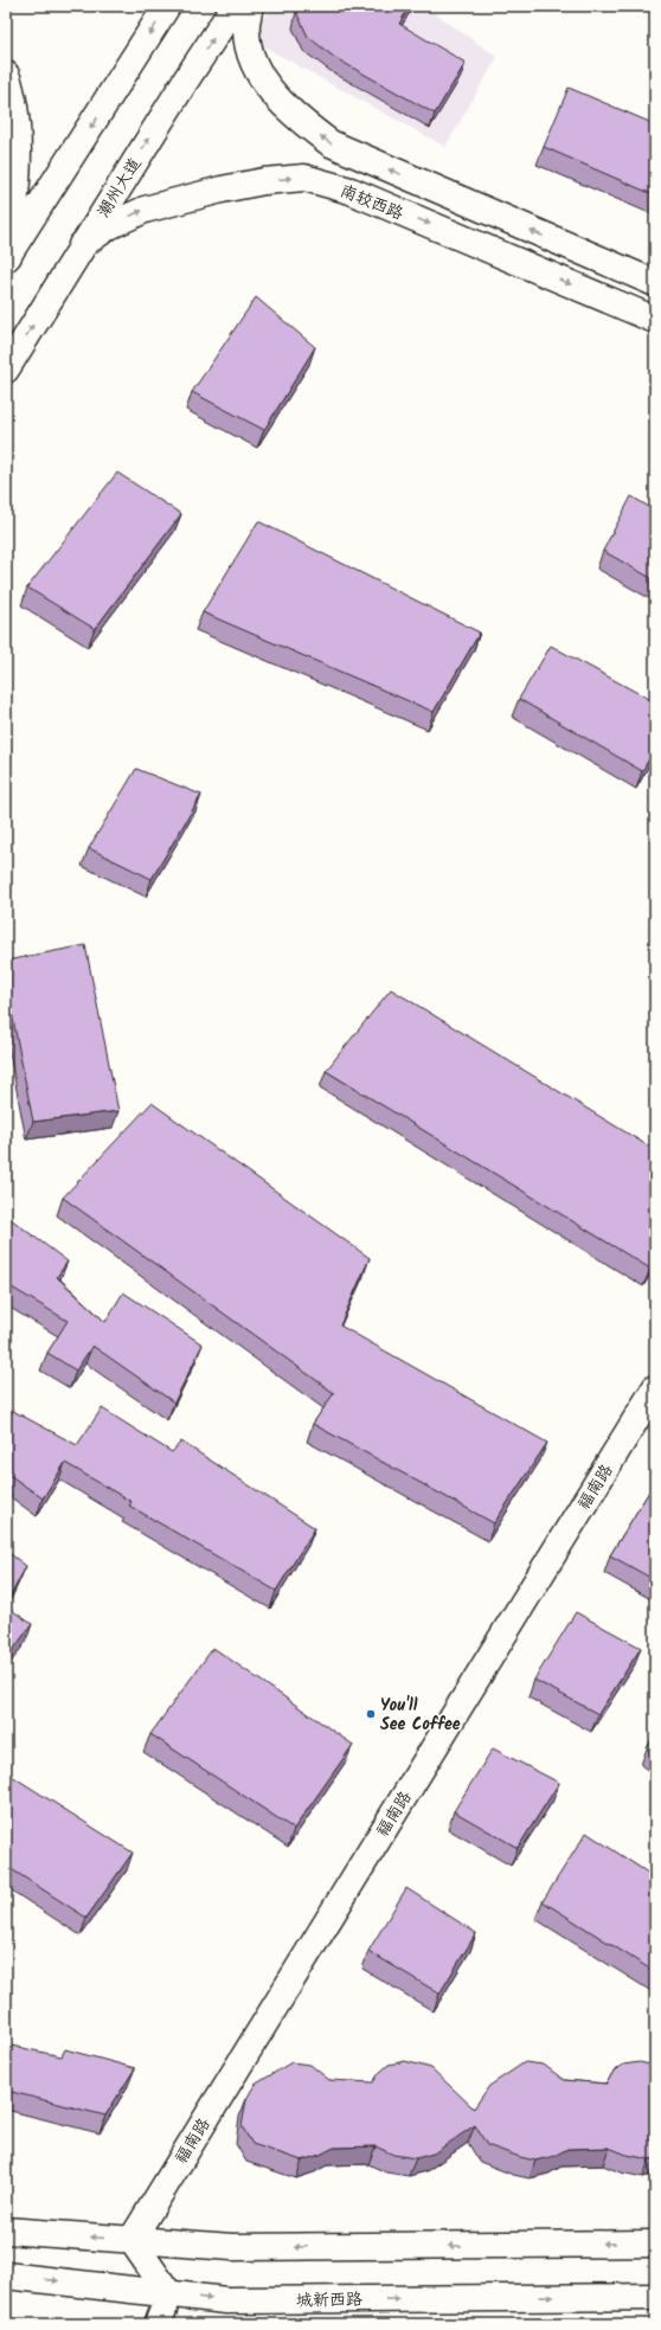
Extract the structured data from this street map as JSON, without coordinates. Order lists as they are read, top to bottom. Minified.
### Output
{"streets":{"main road":["潮州大道","南较西路","福南路","城新西路"]},"crossings":[["潮州大道","南较西路"]],"one_way":["南较西路"],"places":["You'll See Coffee"]}
